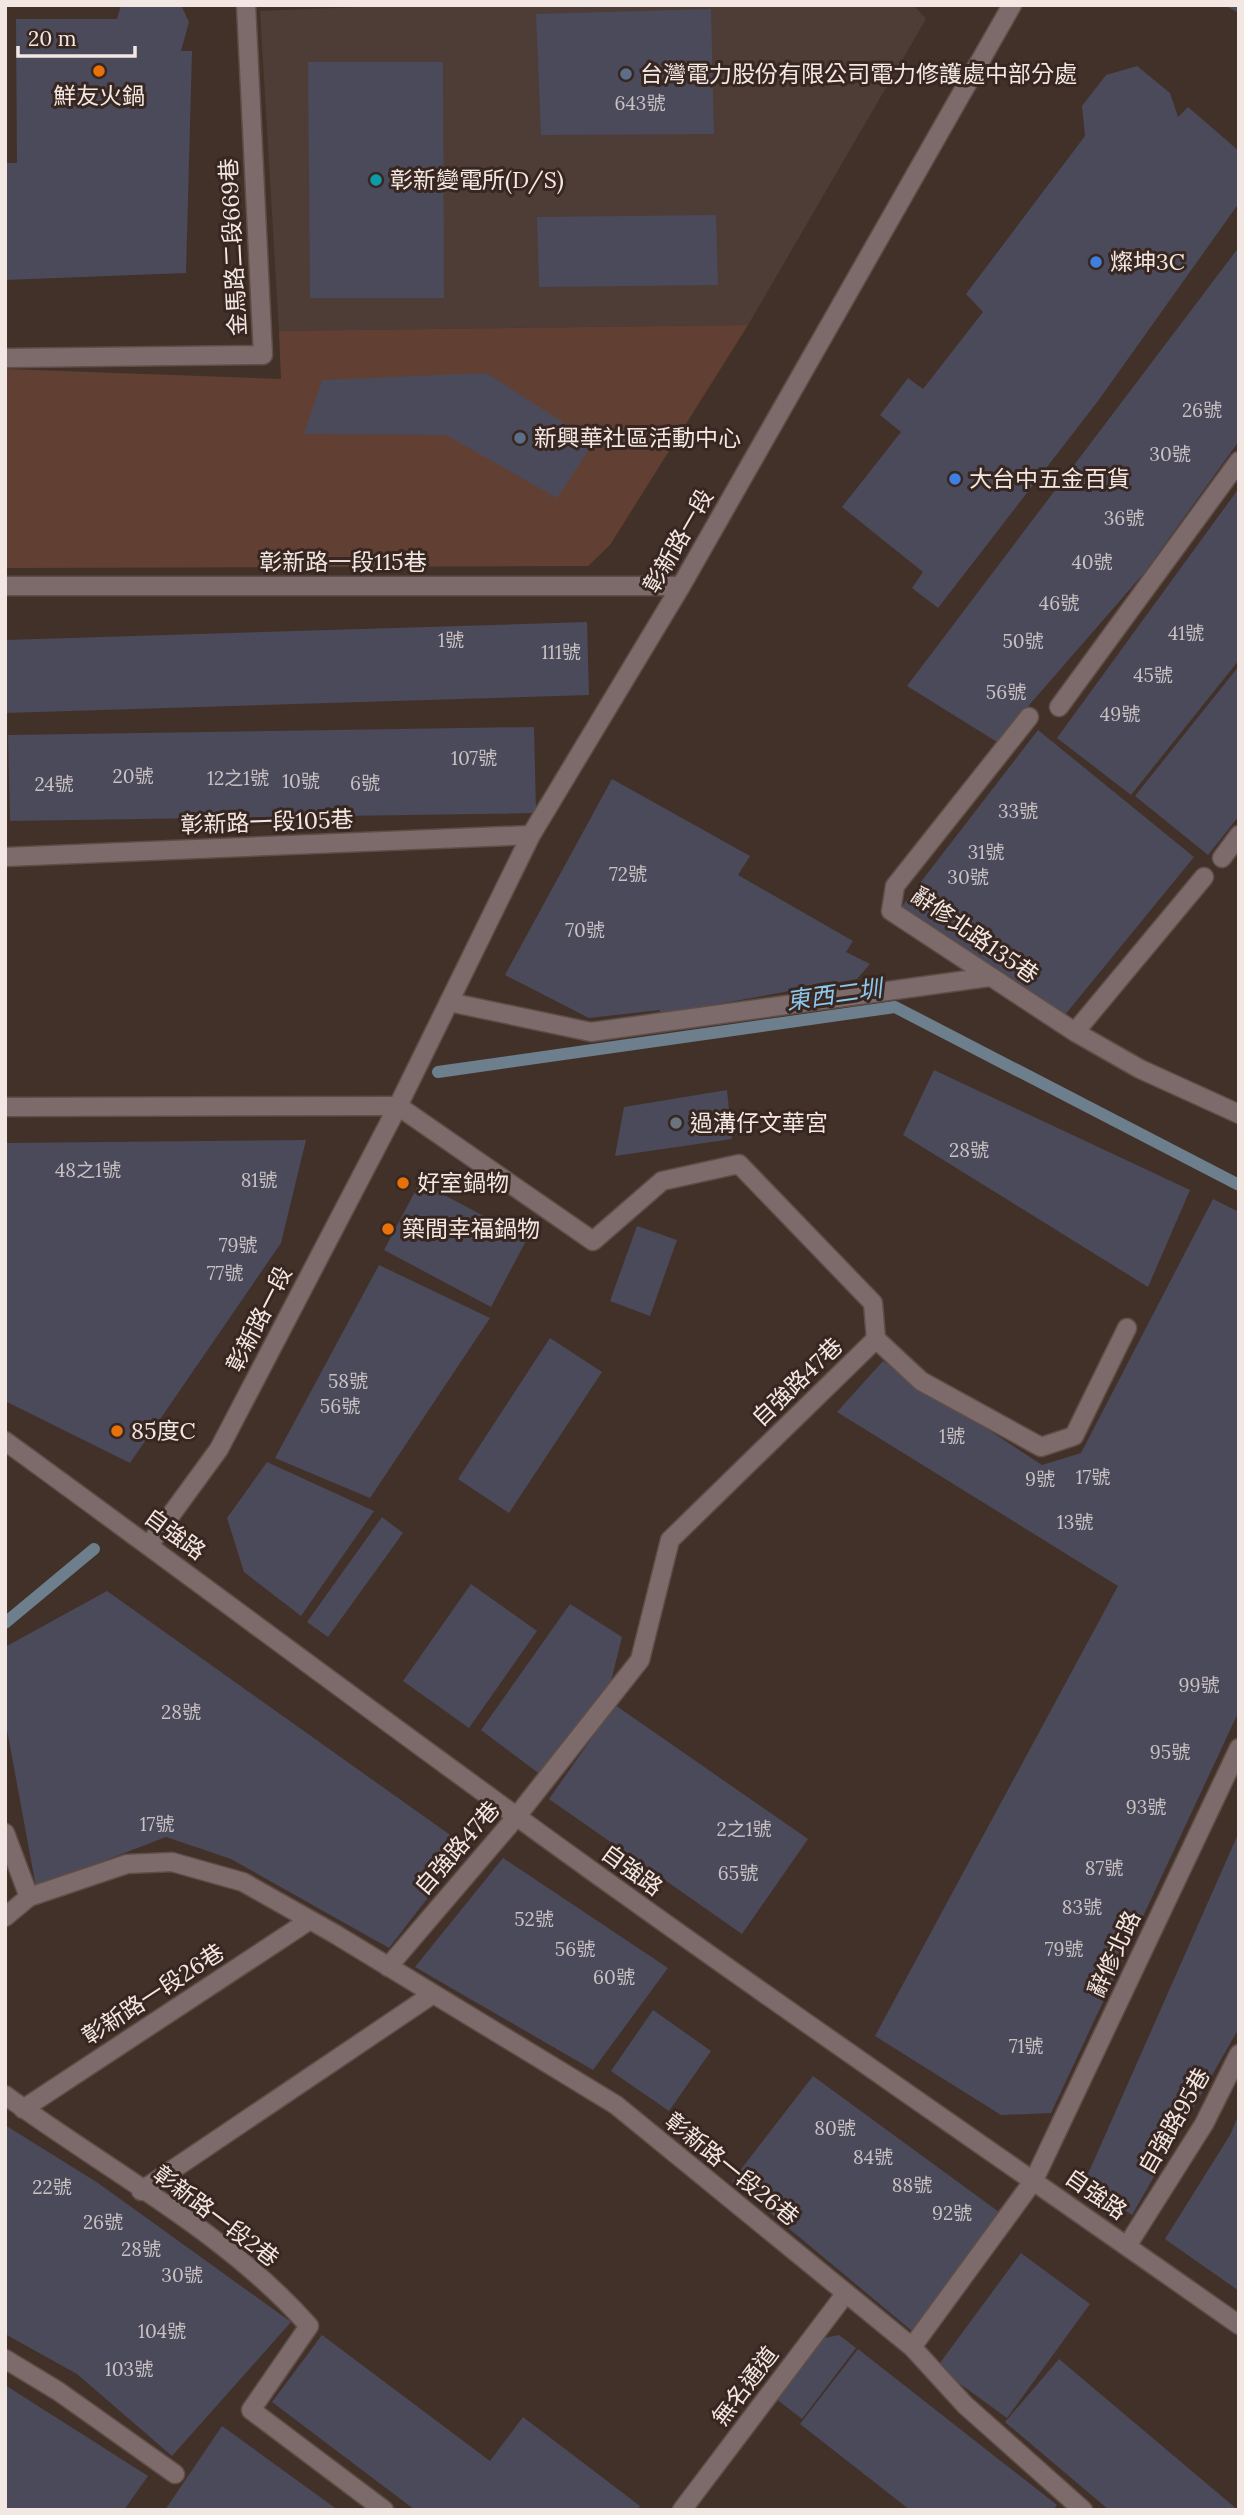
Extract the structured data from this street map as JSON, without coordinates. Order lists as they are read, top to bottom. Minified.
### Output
{"streets":{"street":["金馬路二段669巷","彰新路一段","彰新路一段115巷","彰新路一段105巷","辭修北路135巷","自強路47巷","自強路","辭修北路","彰新路一段26巷","自強路95巷","彰新路一段2巷","無名通道"]},"crossings":[["彰新路一段","彰新路一段115巷"],["彰新路一段","彰新路一段105巷"],["彰新路一段","自強路47巷"],["彰新路一段","自強路"],["自強路47巷","自強路"],["自強路47巷","彰新路一段26巷"],["自強路","辭修北路"],["自強路","自強路95巷"],["辭修北路","彰新路一段26巷"],["彰新路一段26巷","彰新路一段2巷"],["彰新路一段26巷","無名通道"]],"water":["東西二圳"],"places":["鮮友火鍋","台灣電力股份有限公司電力修護處中部分處","彰新變電所(D/S)","燦坤3C","新興華社區活動中心","大台中五金百貨","過溝仔文華宮","好室鍋物","築間幸福鍋物","85度C"],"house_numbers":["643號","26號","30號","36號","40號","46號","41號","1號","50號","111號","45號","56號","49號","107號","20號","12之1號","10號","6號","24號","33號","31號","72號","30號","70號","28號","48之1號","81號","79號","77號","58號","56號","1號","17號","9號","13號","99號","28號","95號","93號","17號","2之1號","87號","65號","83號","52號","56號","79號","60號","71號","80號","84號","88號","22號","92號","26號","28號","30號","104號","103號"],"scale_bar":"20 m"}
